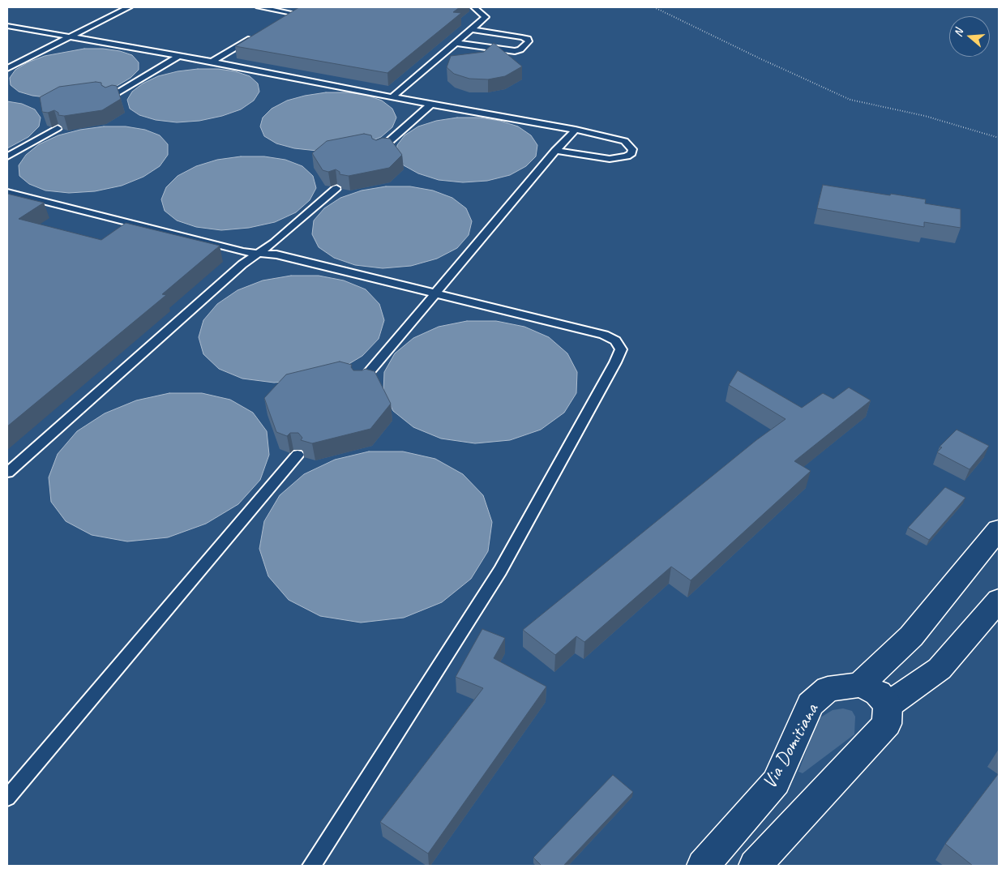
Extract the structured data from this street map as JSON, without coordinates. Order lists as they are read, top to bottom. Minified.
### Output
{"streets":{"main road":["Via Domitiana"]},"north":"left"}
